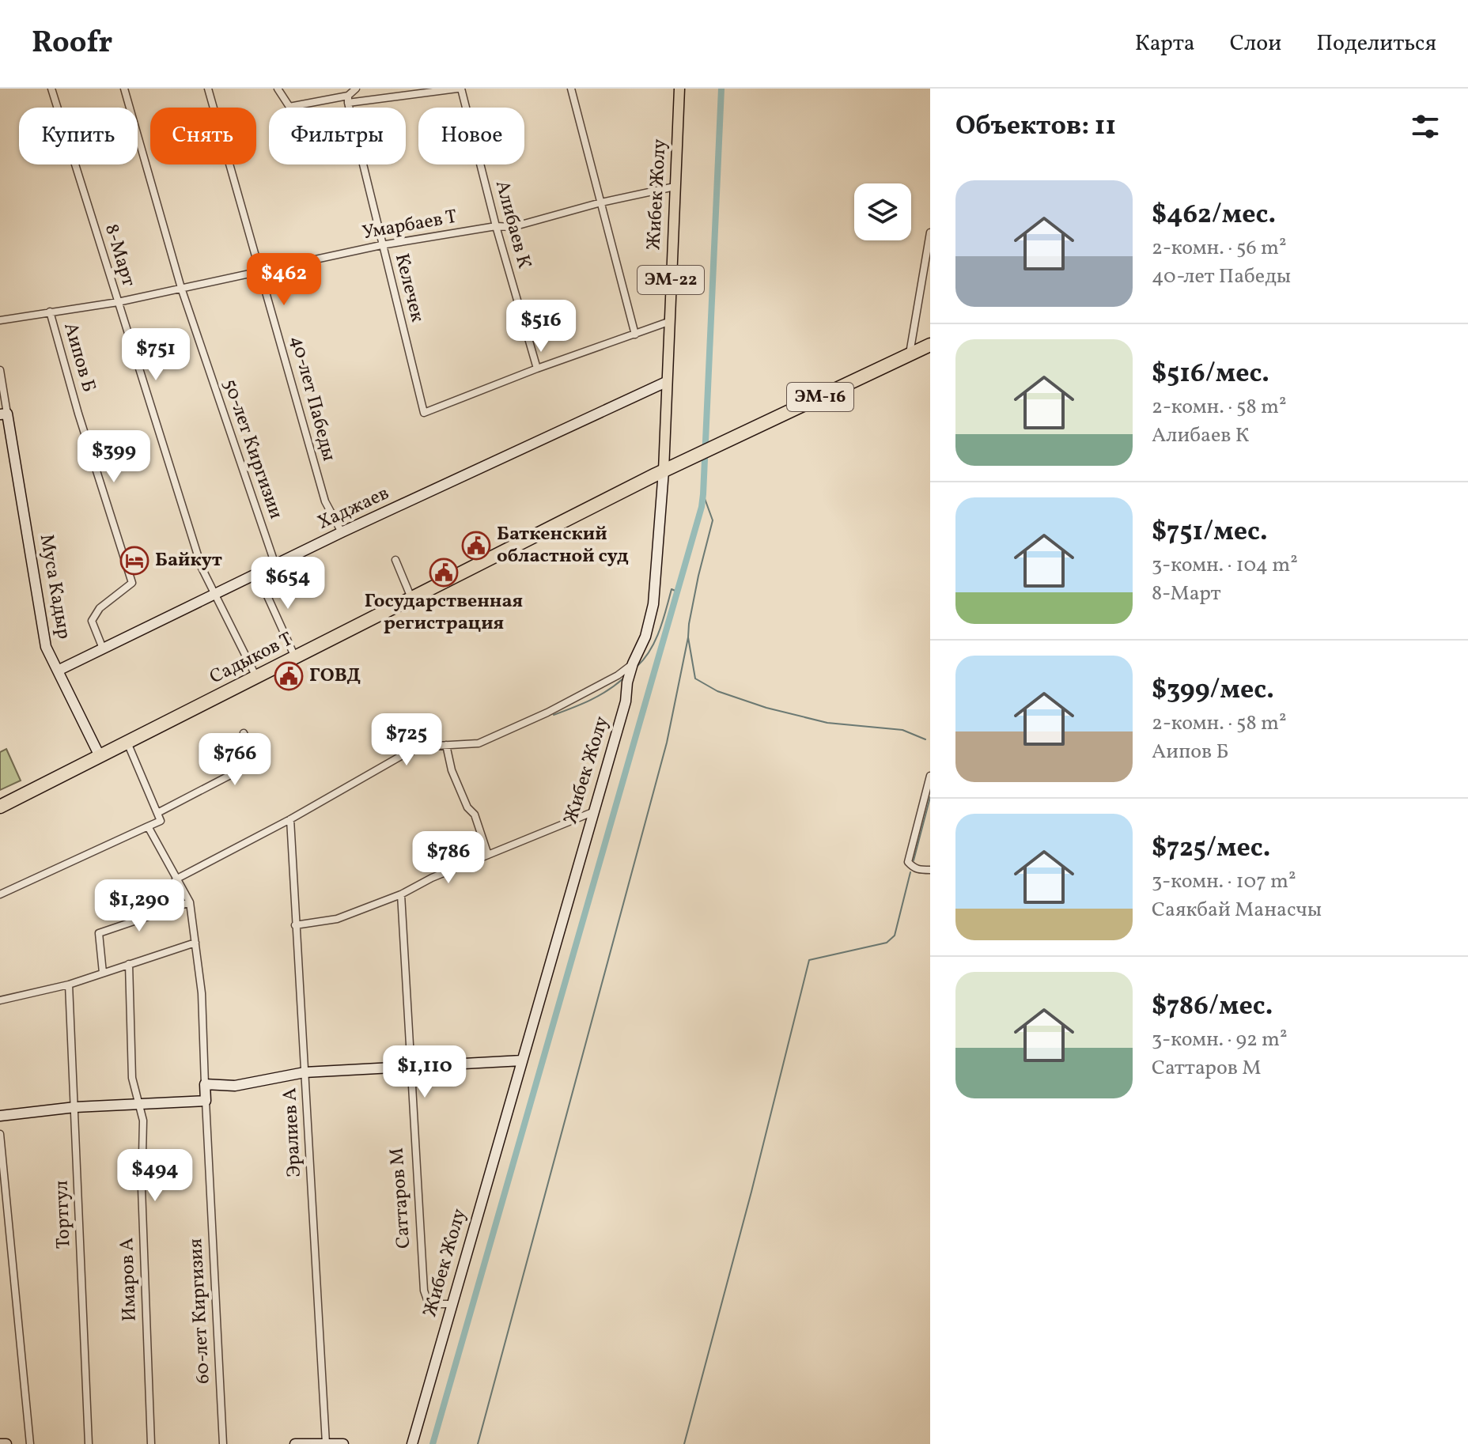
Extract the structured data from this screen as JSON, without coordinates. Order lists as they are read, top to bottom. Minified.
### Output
{"streets":{"highway":["ЭМ-16","Садыков Т"],"main road":["Жибек Жолу","ЭМ-22"],"street":["Алибаев К","Умарбаев Т","8-Март","Келечек","Аипов Б","40-лет Пабеды","50-лет Киргизии","Хаджаев","Муса Кадыр","Эралиев А","Саттаров М","Тортгул","Имаров А","60-лет Киргизия"]},"crossings":[["Жибек Жолу","Умарбаев Т"],["Жибек Жолу","ЭМ-16"],["Жибек Жолу","Хаджаев"],["Жибек Жолу","Садыков Т"],["Жибек Жолу","Саттаров М"],["Алибаев К","Умарбаев Т"],["Алибаев К","Келечек"],["Умарбаев Т","8-Март"],["Умарбаев Т","Келечек"],["Умарбаев Т","Аипов Б"],["Умарбаев Т","40-лет Пабеды"],["Умарбаев Т","50-лет Киргизии"],["8-Март","Хаджаев"],["8-Март","Садыков Т"],["Аипов Б","Хаджаев"],["ЭМ-16","Садыков Т"],["40-лет Пабеды","Хаджаев"],["50-лет Киргизии","Хаджаев"],["Хаджаев","Муса Кадыр"],["Муса Кадыр","Садыков Т"]],"places":{"public building":["Баткенский областной суд","Государственная регистрация","ГОВД"],"hotel":["Байкут"]},"page":{"header":"Roofr","nav":["Карта","Слои","Поделиться"],"heading":"Объектов: 11","chip":["Купить","Снять","Фильтры","Новое"],"list":[{"name":"$462/мес.","note":"2-комн. · 56 m² · 40-лет Пабеды"},{"name":"$516/мес.","note":"2-комн. · 58 m² · Алибаев К"},{"name":"$751/мес.","note":"3-комн. · 104 m² · 8-Март"},{"name":"$399/мес.","note":"2-комн. · 58 m² · Аипов Б"},{"name":"$725/мес.","note":"3-комн. · 107 m² · Саякбай Манасчы"},{"name":"$786/мес.","note":"3-комн. · 92 m² · Саттаров М"}],"price":["$462","$516","$751","$399","$654","$725","$766","$786","$1,290","$1,110","$494"]}}
